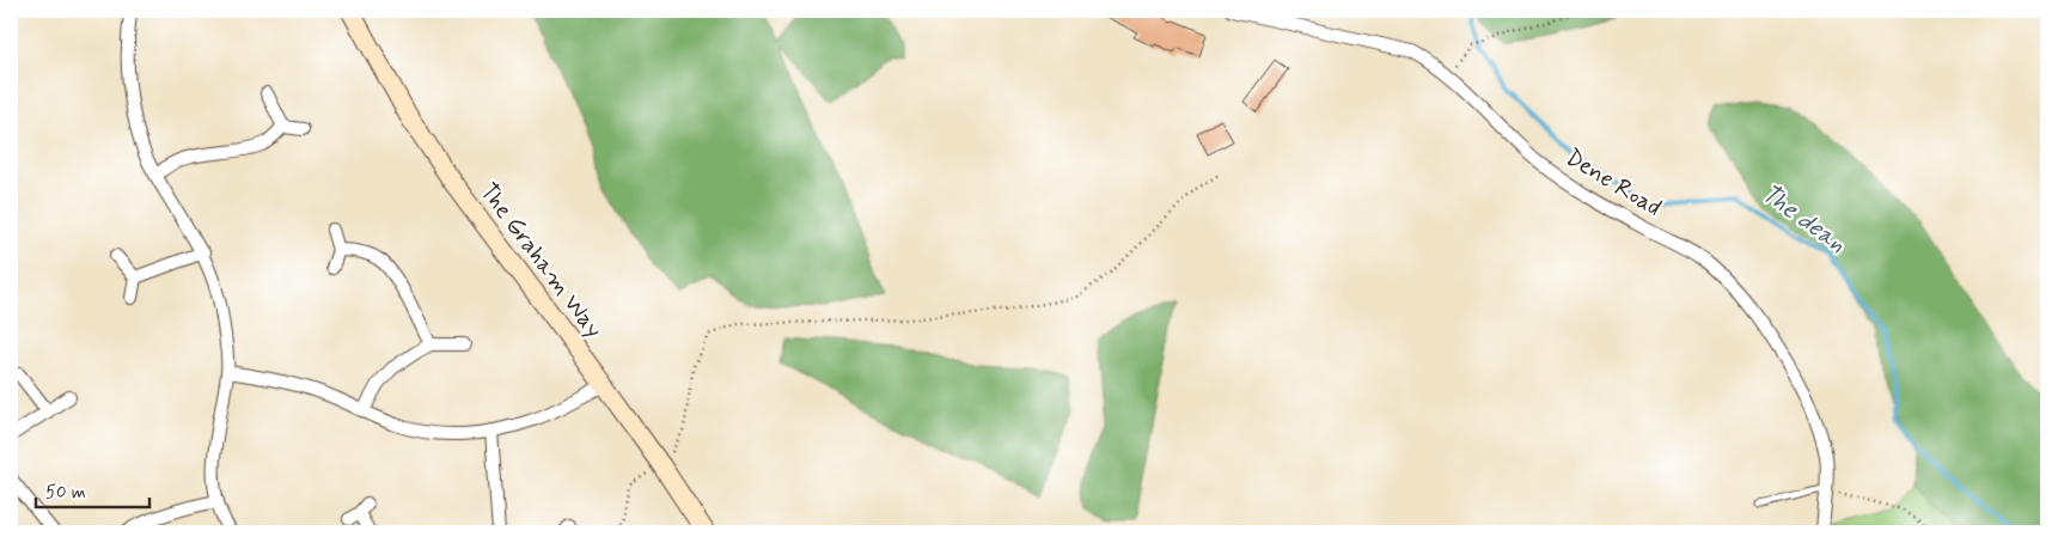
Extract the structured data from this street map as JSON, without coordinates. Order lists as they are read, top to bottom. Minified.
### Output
{"streets":{"main road":["The Graham Way"],"street":["Dene Road"]},"water":["The dean"],"scale_bar":"50 m"}
